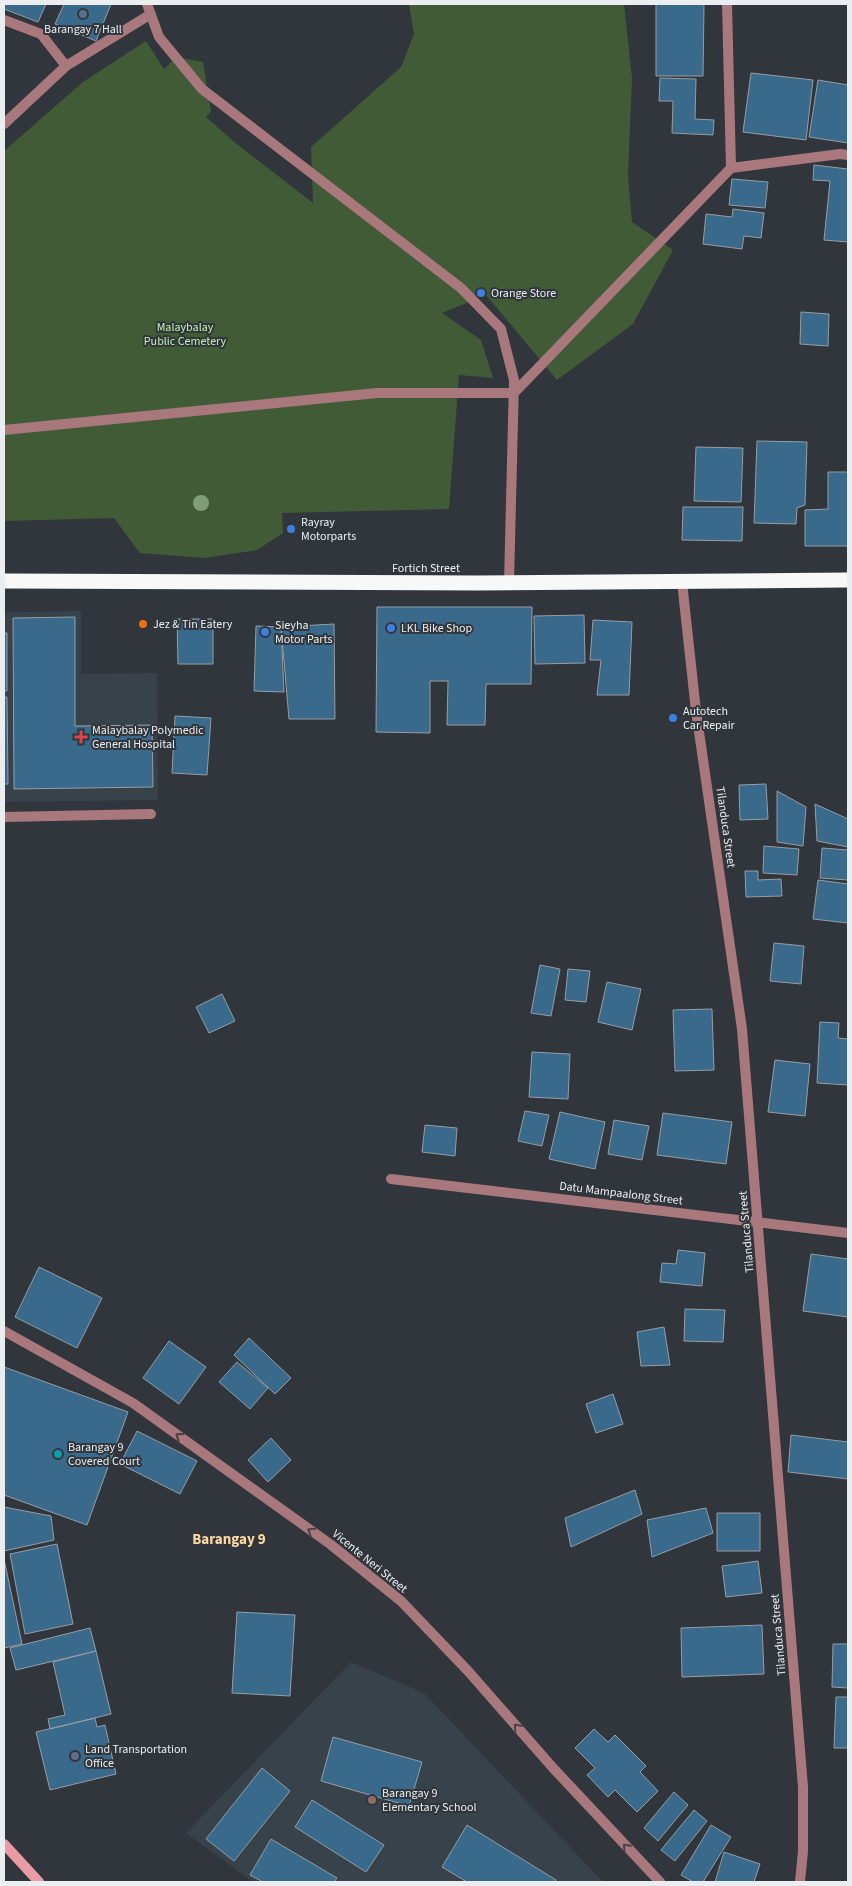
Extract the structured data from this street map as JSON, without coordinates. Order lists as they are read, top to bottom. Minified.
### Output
{"streets":{"highway":["Fortich Street"],"street":["Tilanduca Street","Datu Mampaalong Street","Vicente Neri Street"]},"crossings":[["Fortich Street","Tilanduca Street"],["Tilanduca Street","Datu Mampaalong Street"]],"one_way":["Vicente Neri Street"],"districts":["Barangay 9"],"parks":["Malaybalay Public Cemetery"],"places":{"other":["Barangay 7 Hall","Orange Store","Rayray Motorparts","Jez & Tin Eatery","LKL Bike Shop","Sieyha Motor Parts","Autotech Car Repair","Barangay 9 Covered Court","Land Transportation Office","Barangay 9 Elementary School"],"health":["Malaybalay Polymedic General Hospital"]}}
